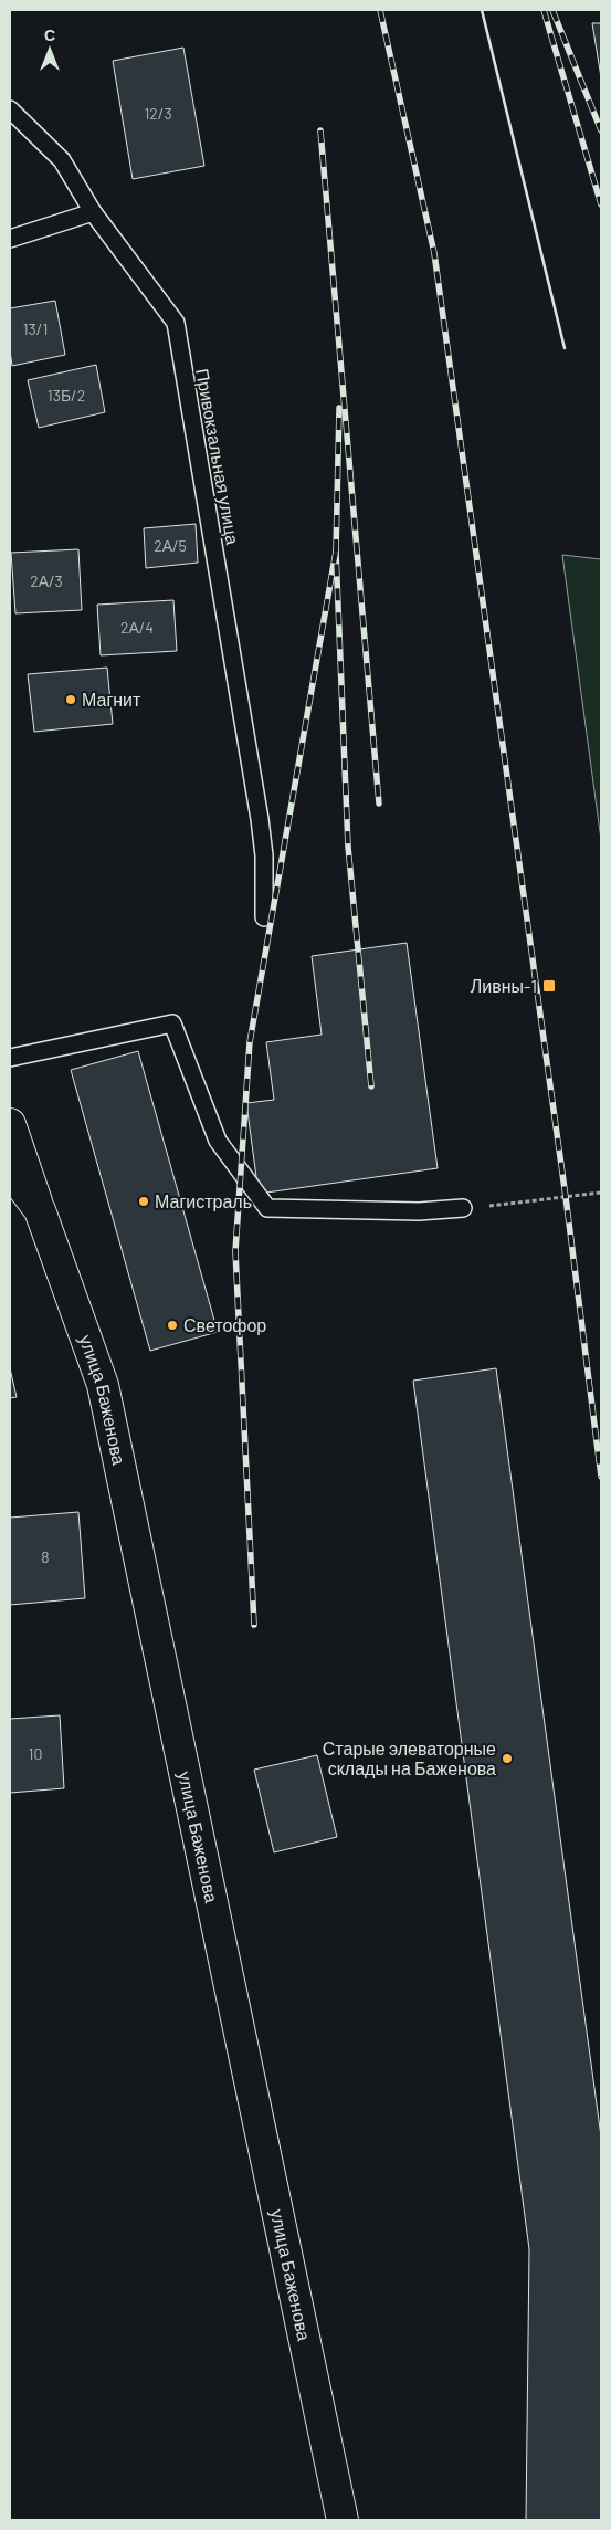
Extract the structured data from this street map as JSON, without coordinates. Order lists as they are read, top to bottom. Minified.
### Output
{"streets":{"main road":["улица Баженова"],"lane":["Привокзальная улица"]},"places":{"other":["Магнит","Магистраль","Светофор","Старые элеваторные склады на Баженова"],"transit":["Ливны-1"]},"house_numbers":["12/3","13/1","13Б/2","2А/5","2А/3","2А/4","8","10"],"north":"top"}
